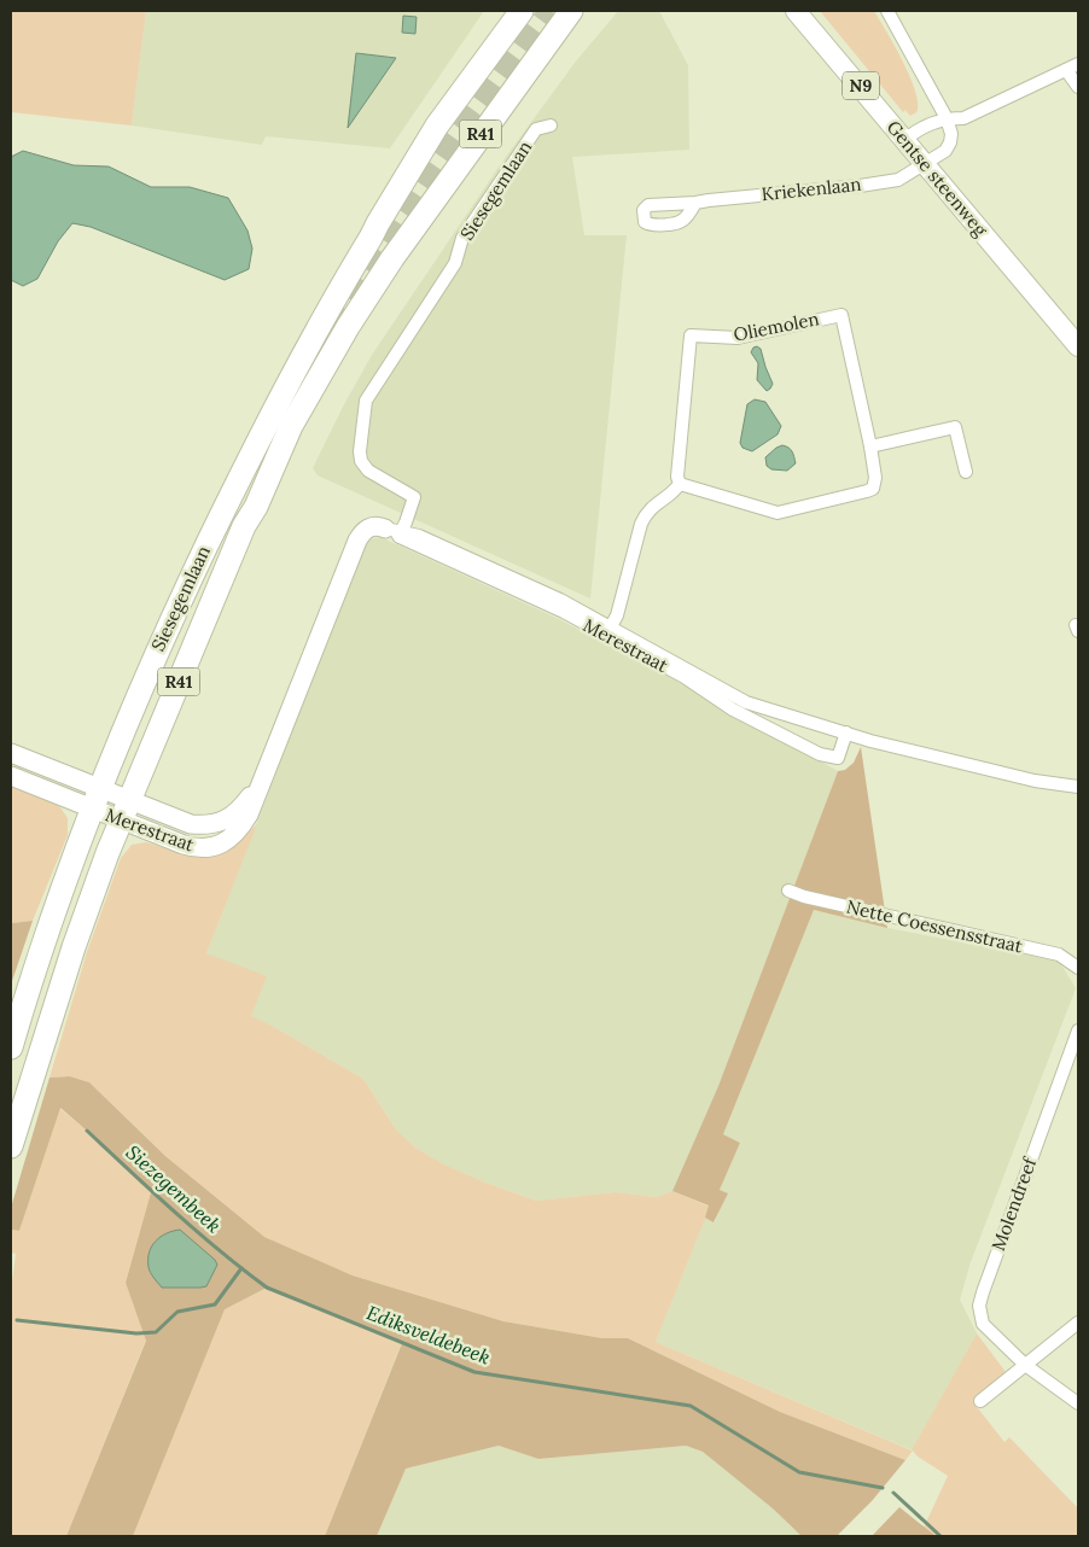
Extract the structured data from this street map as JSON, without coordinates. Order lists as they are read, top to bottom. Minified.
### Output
{"streets":{"highway":["R41","Siesegemlaan"],"main road":["N9","Gentse steenweg"],"street":["Kriekenlaan","Oliemolen","Merestraat","Nette Coessensstraat","Molendreef"]},"crossings":[["Gentse steenweg","Kriekenlaan"],["Siesegemlaan","Merestraat"]],"water":["Siezegembeek","Ediksveldebeek"]}
